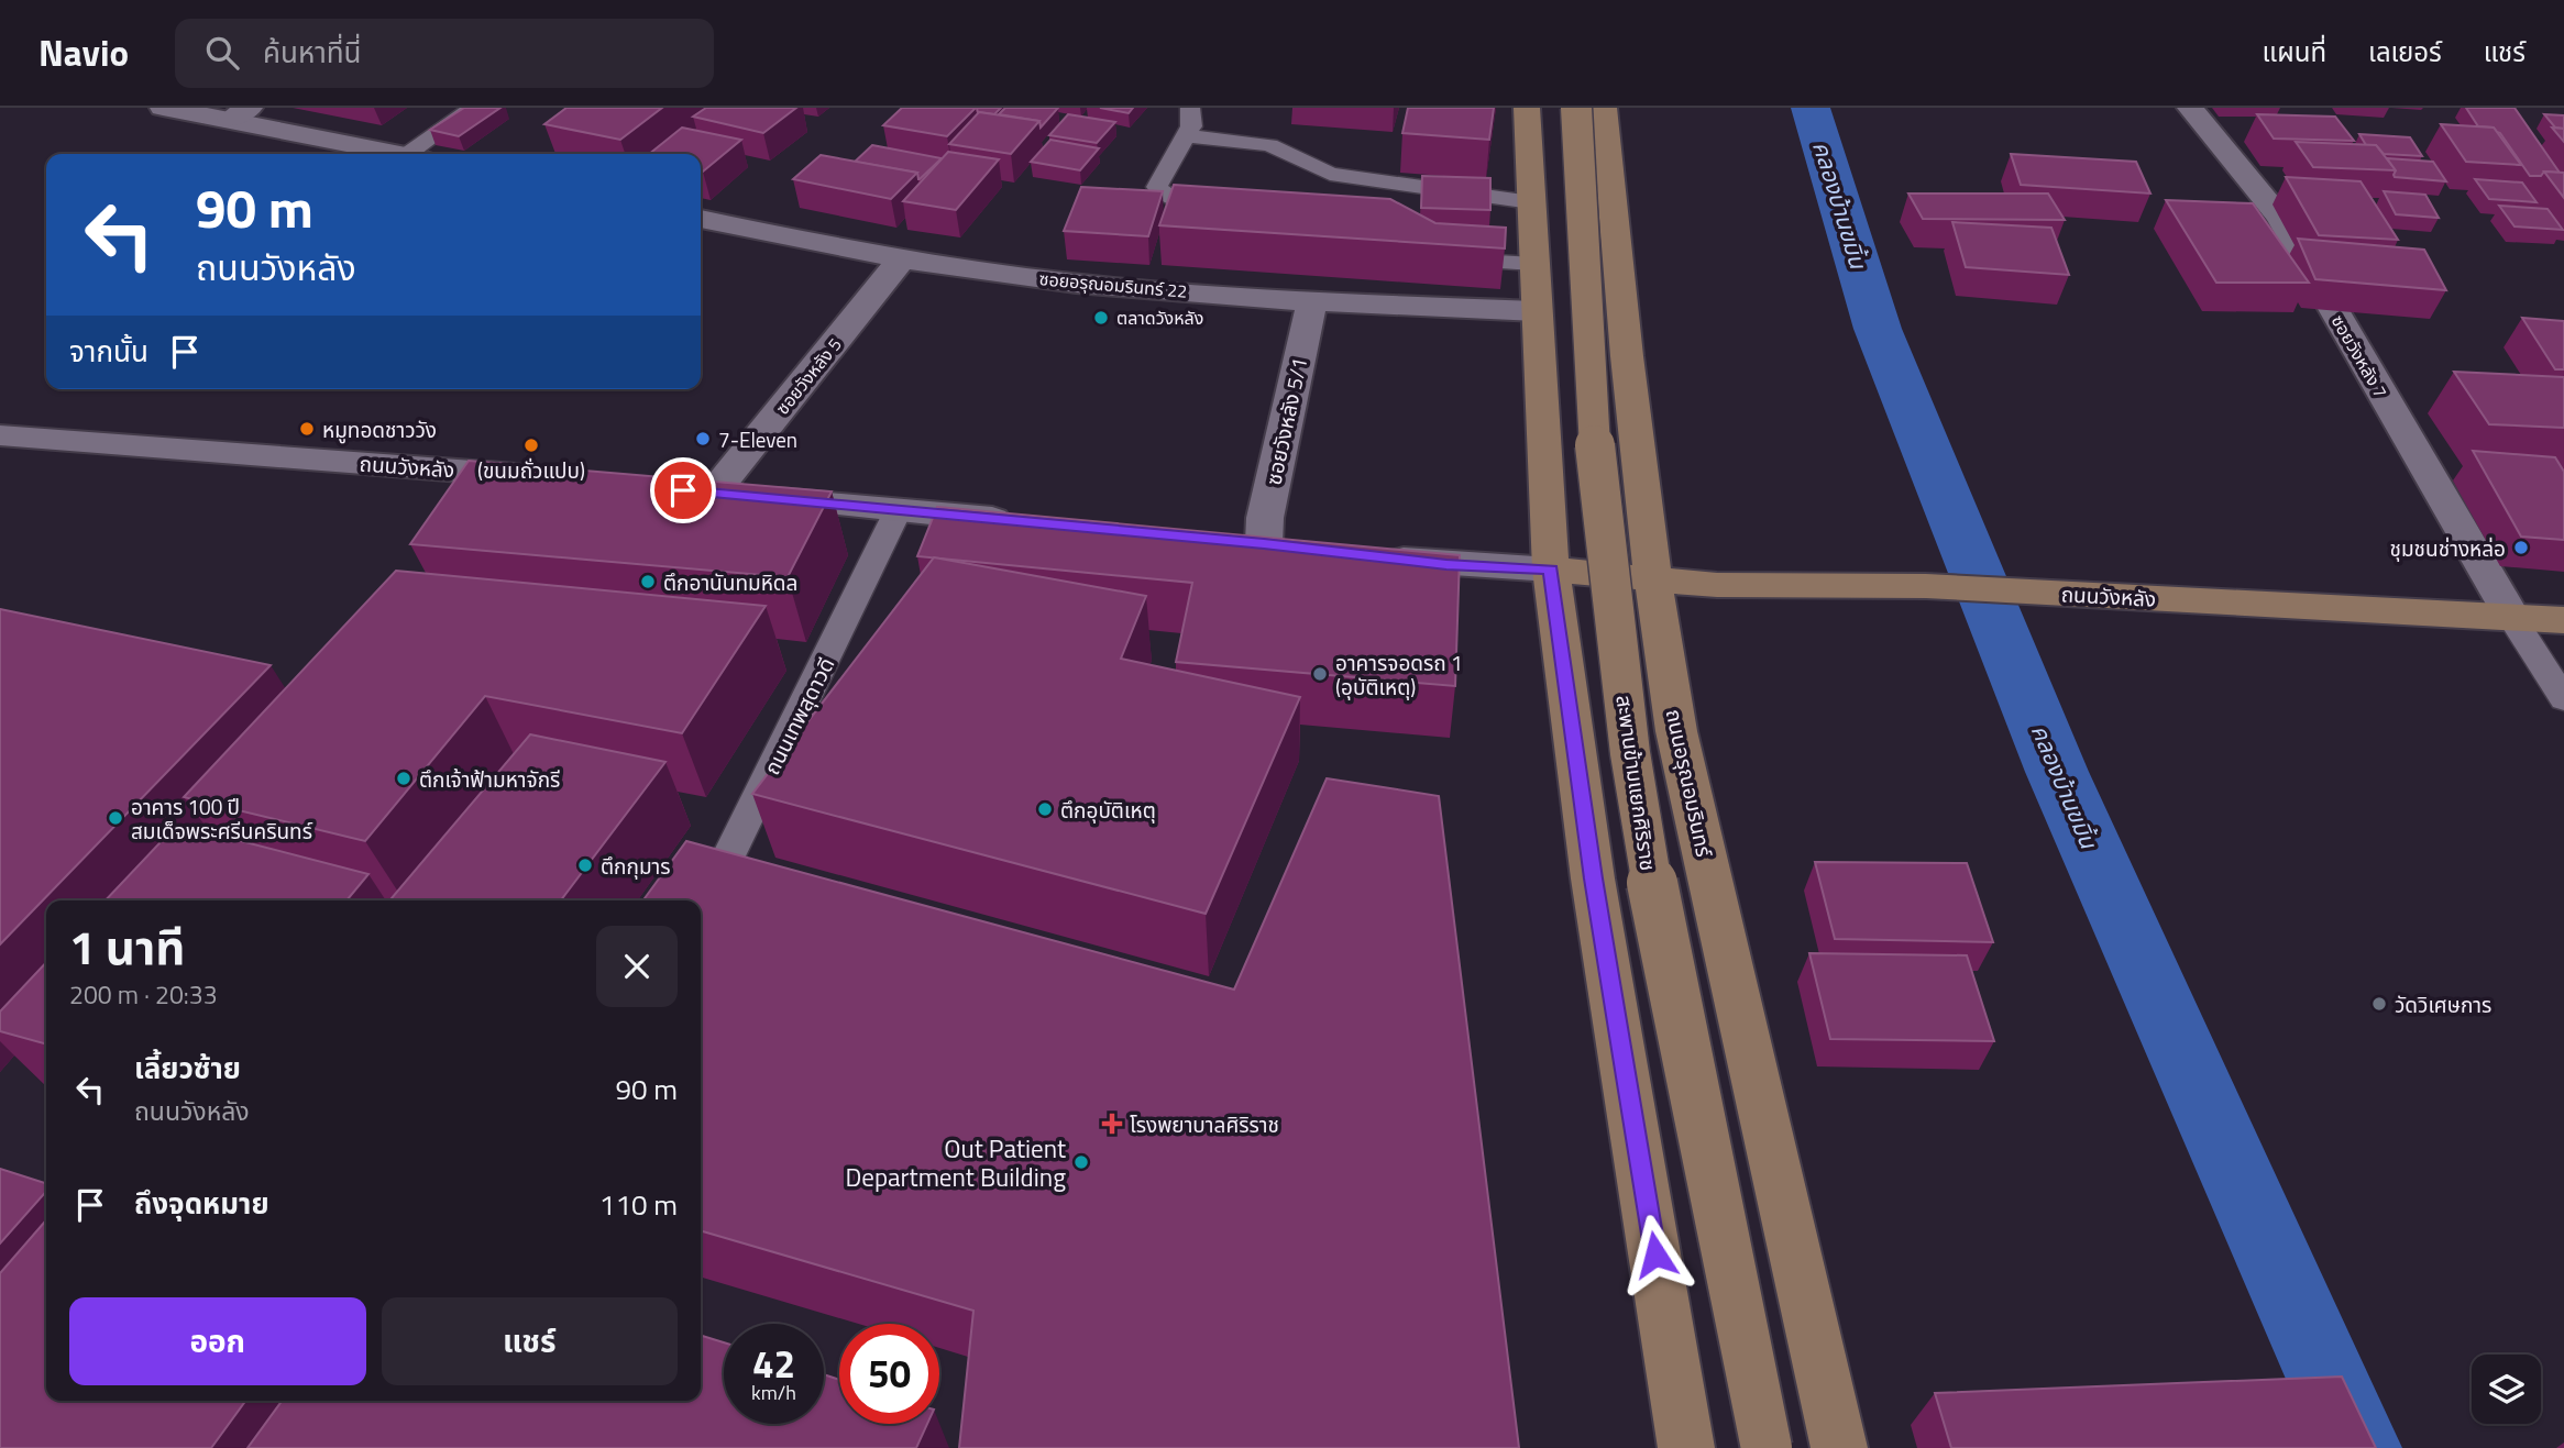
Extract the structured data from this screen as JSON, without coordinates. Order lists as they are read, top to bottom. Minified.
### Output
{"streets":{"main road":["ถนนวังหลัง","สะพานข้ามแยกศิริราช","ถนนอรุณอมรินทร์"],"street":["ซอยอรุณอมรินทร์ 22","ซอยวังหลัง 7","ซอยวังหลัง 5","ซอยวังหลัง 5/1"],"lane":["ถนนเทพสุดาวดี"]},"crossings":[["ซอยอรุณอมรินทร์ 22","ซอยวังหลัง 5"],["ซอยอรุณอมรินทร์ 22","ซอยวังหลัง 5/1"],["ซอยวังหลัง 7","ถนนวังหลัง"],["ซอยวังหลัง 5","ถนนเทพสุดาวดี"],["ถนนวังหลัง","ถนนอรุณอมรินทร์"]],"water":["คลองบ้านขมิ้น"],"places":{"other":["ตลาดวังหลัง","หมูทอดชาววัง","7-Eleven","(ขนมถั่วแปบ)","ชุมชนช่างหล่อ","ตึกอานันทมหิดล","อาคารจอดรถ 1 (อุบัติเหตุ)","ตึกเจ้าฟ้ามหาจักรี","ตึกอุบัติเหตุ","อาคาร 100 ปี สมเด็จพระศรีนครินทร์","ตึกกุมาร","วัดวิเศษการ","Out Patient Department Building"],"health":["โรงพยาบาลศิริราช"]},"page":{"header":"Navio","search":"ค้นหาที่นี่","nav":["แผนที่","เลเยอร์","แชร์"],"turn":["90 m","ถนนวังหลัง"],"then":"จากนั้น","heading":["1 นาที","200 m · 20:33"],"list":[{"name":"เลี้ยวซ้าย","note":"ถนนวังหลัง","value":"90 m"},{"name":"ถึงจุดหมาย","value":"110 m"}],"buttons":["ออก","แชร์"],"speed":"42 km/h","limit":"50"}}
